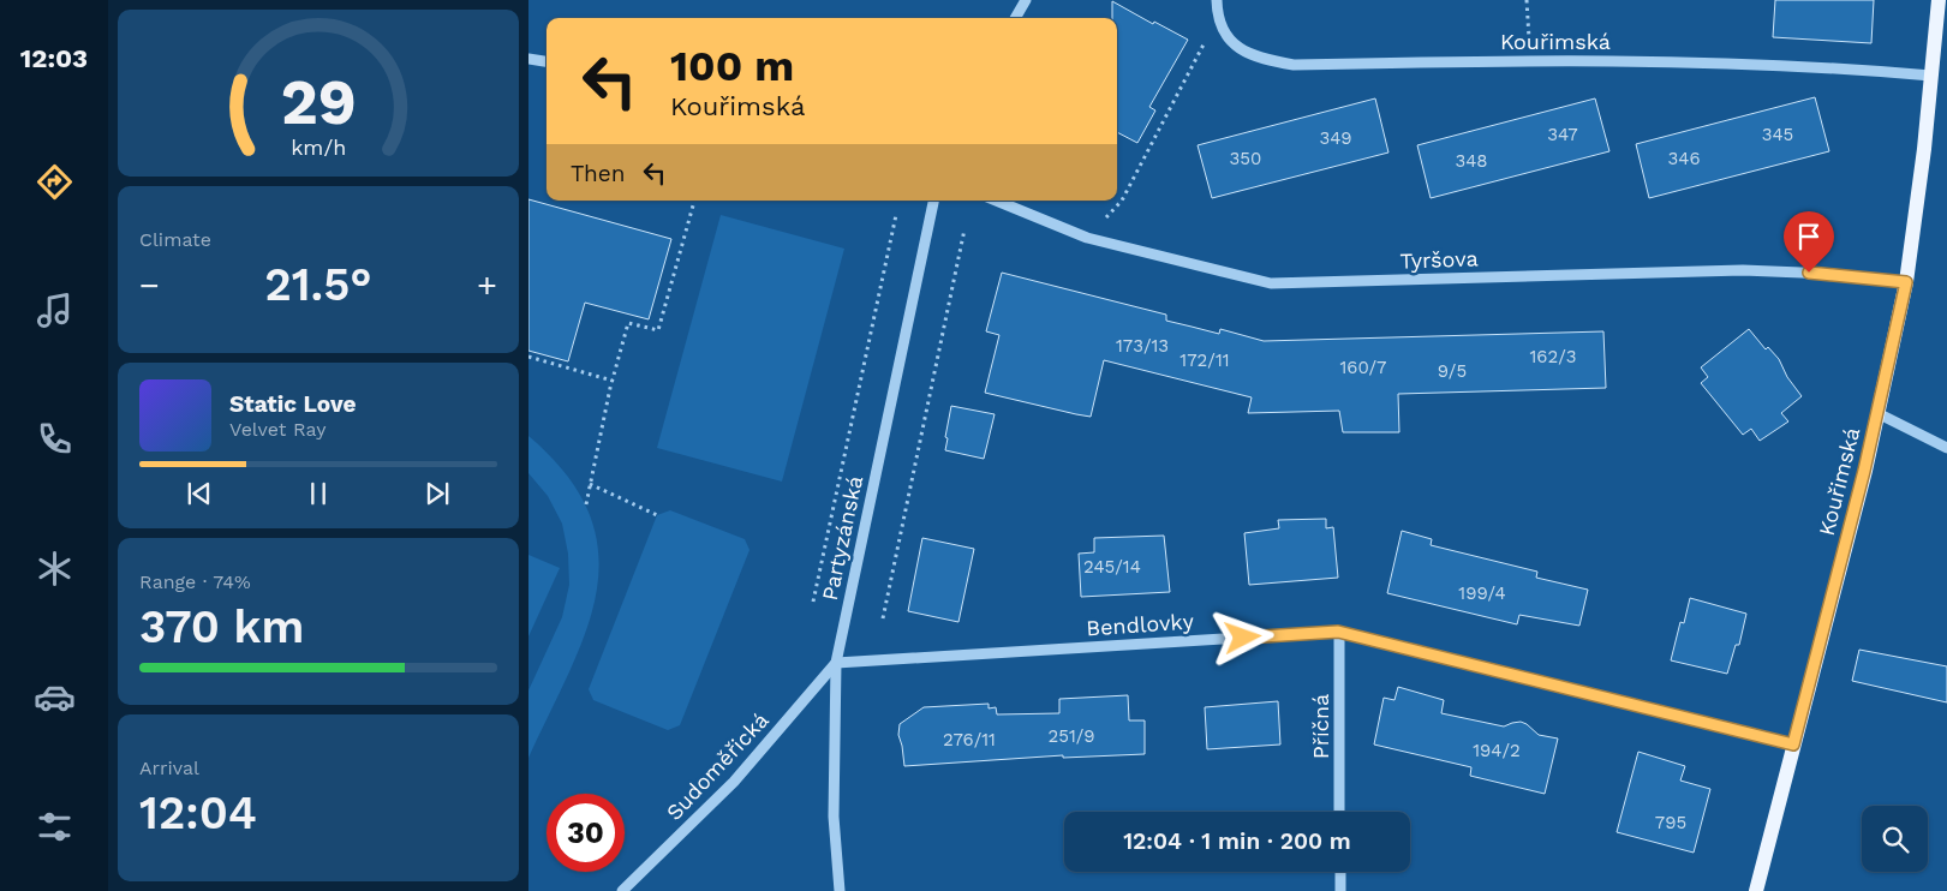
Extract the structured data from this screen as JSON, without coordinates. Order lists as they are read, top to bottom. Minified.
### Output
{"streets":{"main road":["Kouřimská"],"street":["Tyršova","Partyzánská","Bendlovky","Příčná","Sudoměřická"]},"crossings":[["Kouřimská","Tyršova"],["Kouřimská","Bendlovky"],["Partyzánská","Bendlovky"],["Partyzánská","Sudoměřická"],["Bendlovky","Příčná"],["Bendlovky","Sudoměřická"]],"house_numbers":["347","345","349","350","346","348","173/13","162/3","172/11","160/7","9/5","245/14","199/4","251/9","276/11","194/2","795"],"page":{"tabs":"12:03","turn":["100 m","Kouřimská"],"then":"Then","tile":["Climate",["Range · 74%","370 km"],["Arrival","12:04"]],"heat":["−","21.5°","+"],"song":["Static Love","Velvet Ray"],"limit":"30","trip":"12:04 · 1 min · 200 m","gauge":["29","km/h"]}}
